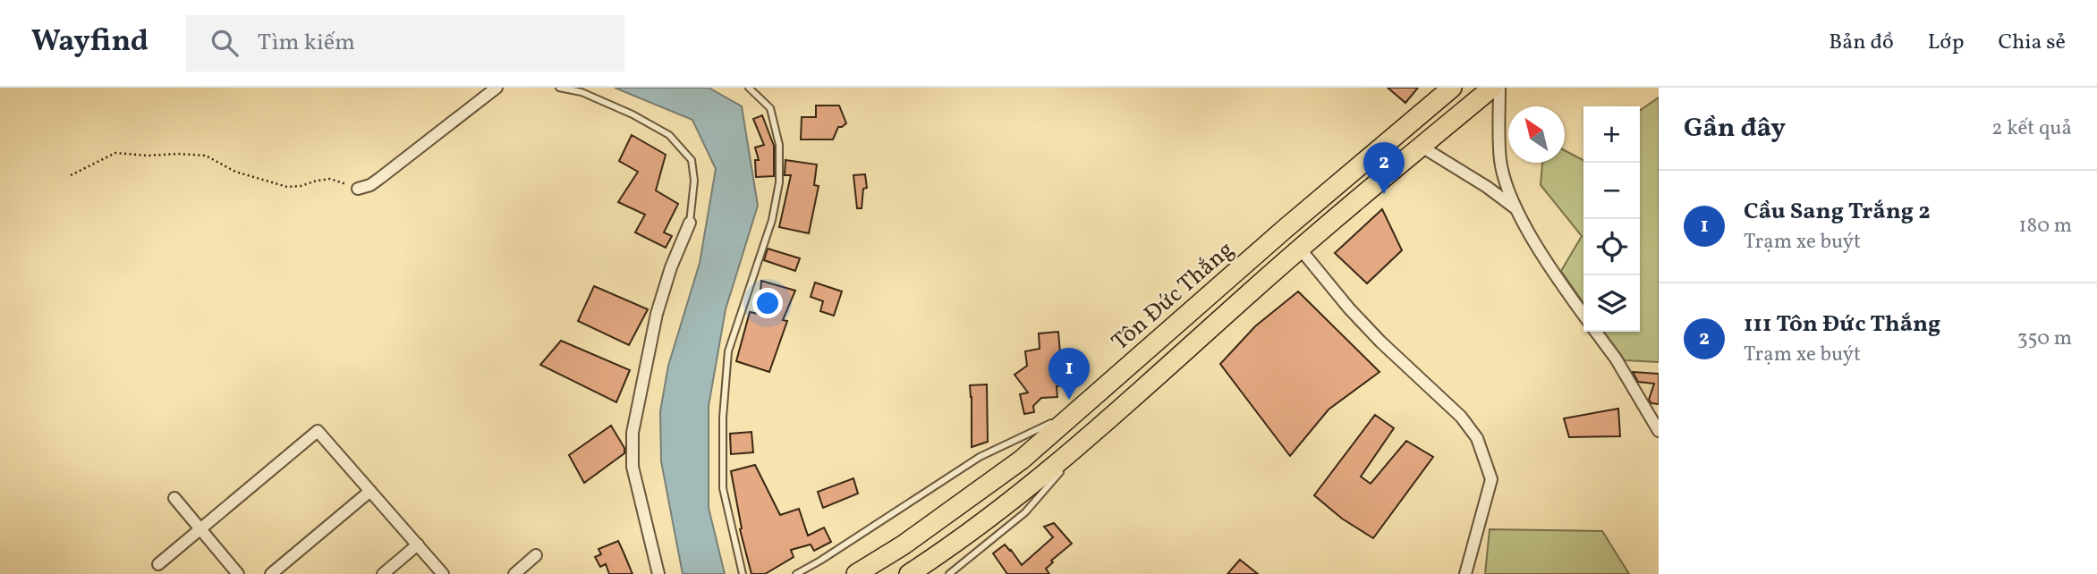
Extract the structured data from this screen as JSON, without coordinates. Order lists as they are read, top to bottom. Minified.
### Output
{"streets":{"highway":["Tôn Đức Thắng"]},"north":"top left","page":{"header":"Wayfind","search":"Tìm kiếm","nav":["Bản đồ","Lớp","Chia sẻ"],"heading":["Gần đây","2 kết quả"],"map_buttons":["+","−"],"pins":["2","1"],"list":[{"mark":"1","name":"Cầu Sang Trắng 2","note":"Trạm xe buýt","value":"180 m"},{"mark":"2","name":"111 Tôn Đức Thắng","note":"Trạm xe buýt","value":"350 m"}]}}
